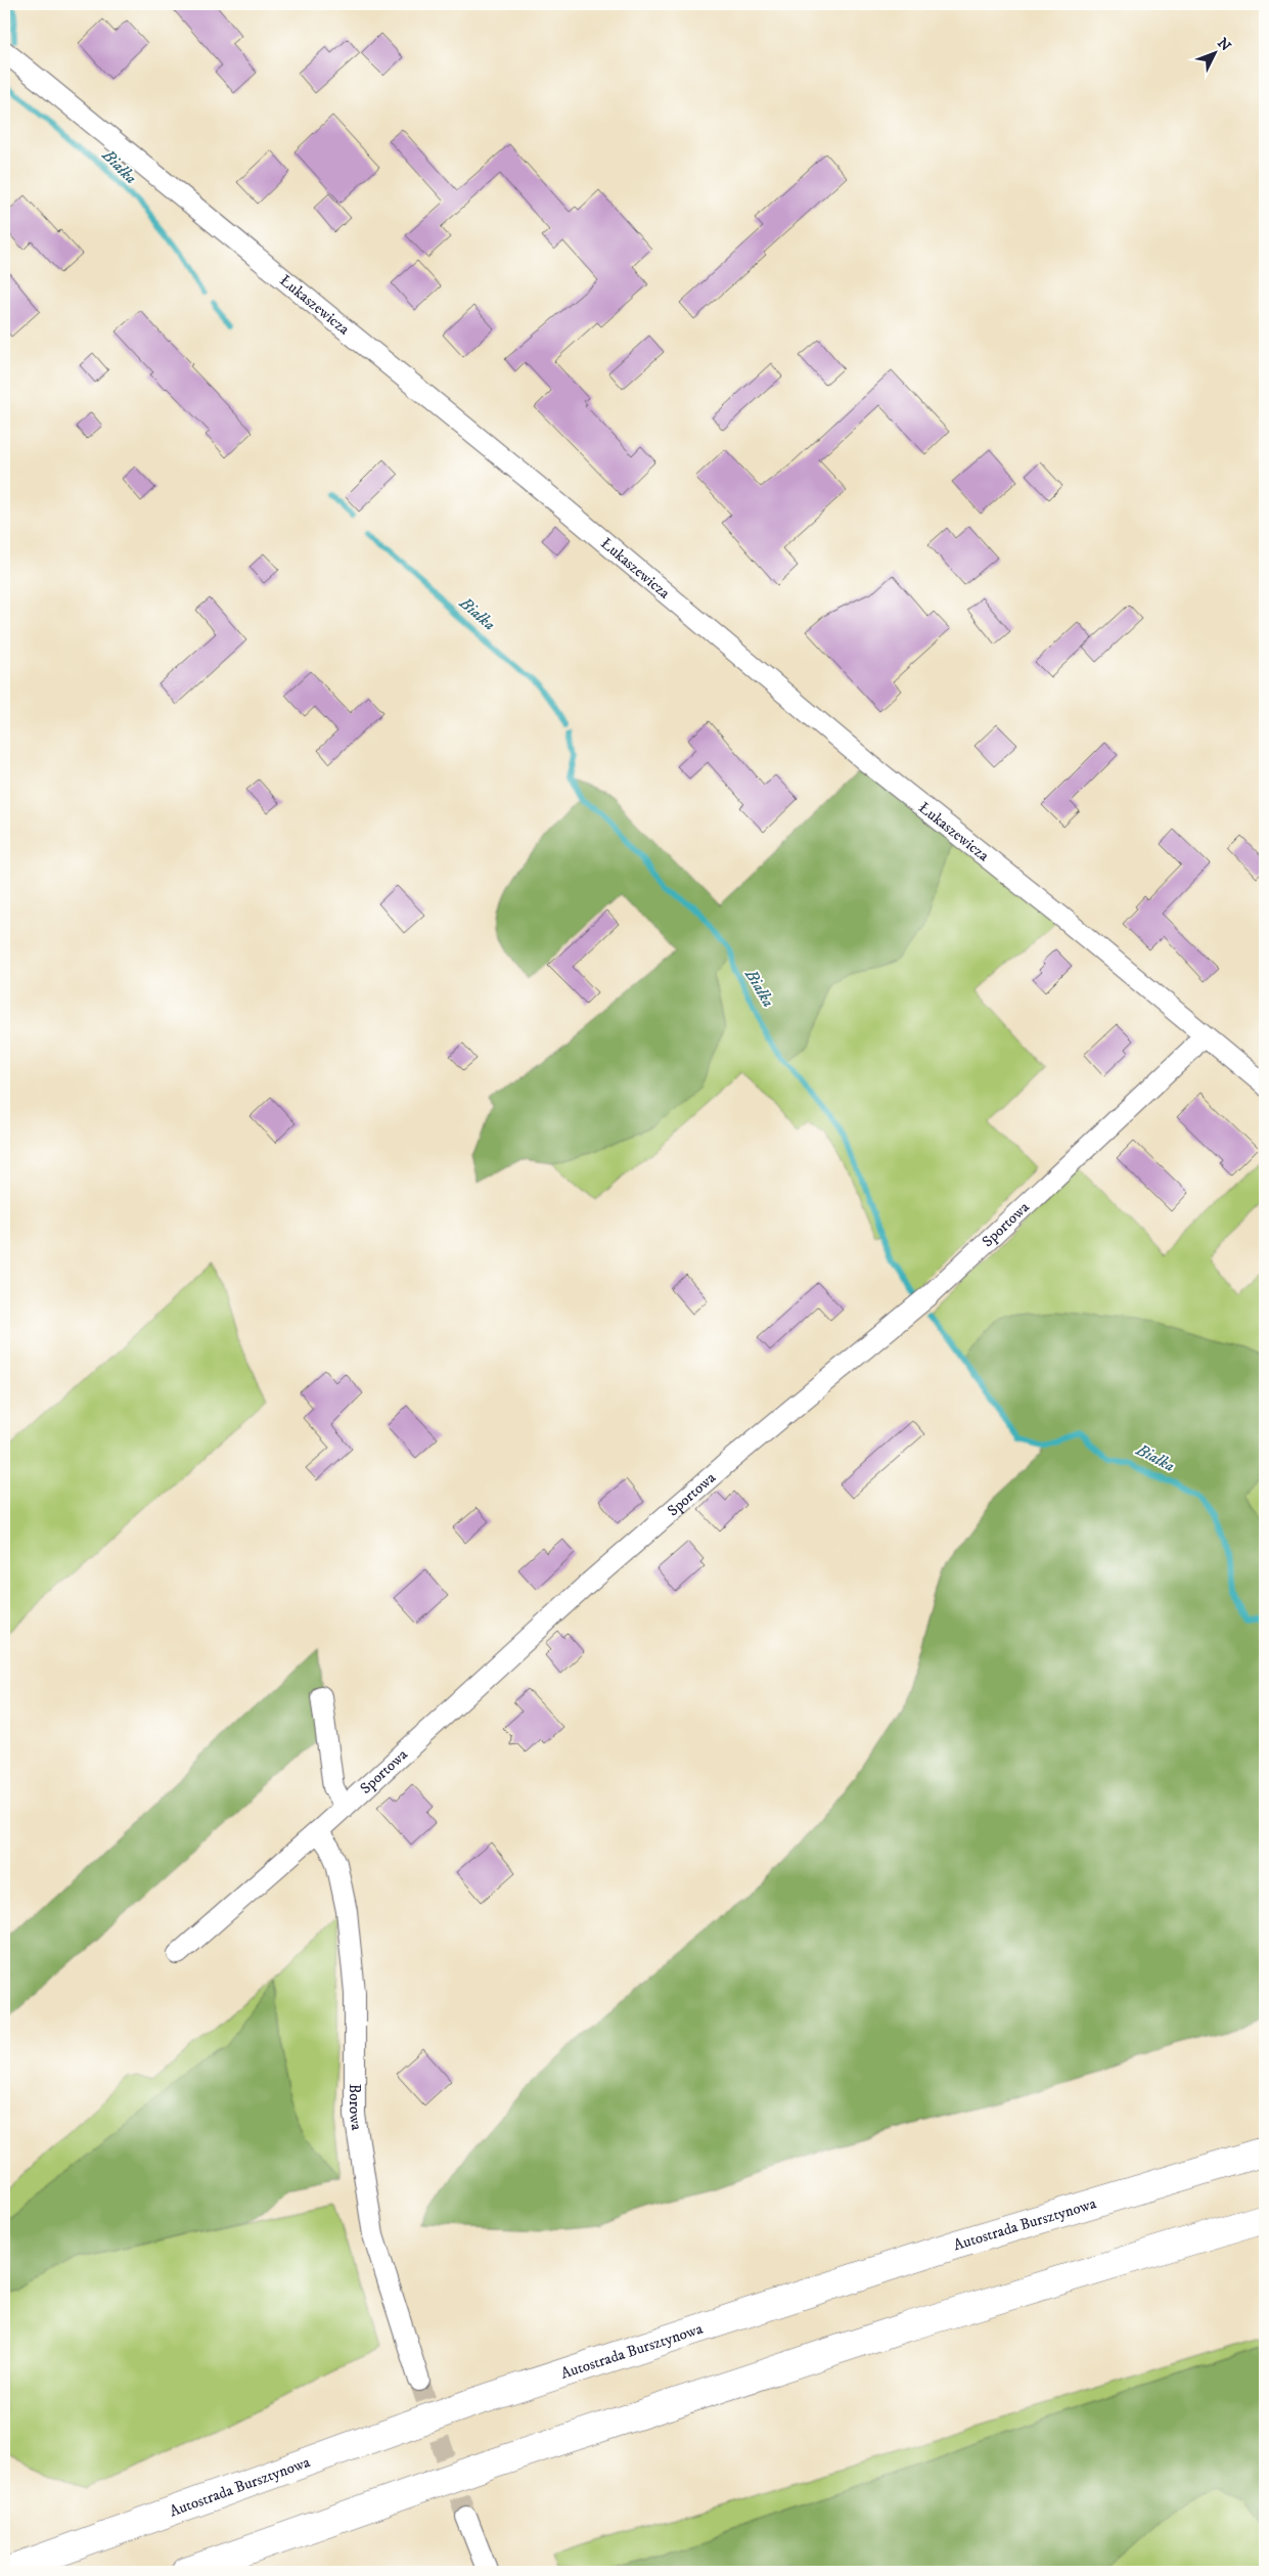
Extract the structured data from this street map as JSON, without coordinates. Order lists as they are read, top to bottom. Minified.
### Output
{"streets":{"highway":["Autostrada Bursztynowa"],"street":["Łukaszewicza","Sportowa","Borowa"]},"crossings":[["Łukaszewicza","Sportowa"],["Sportowa","Borowa"]],"water":["Białka"],"north":"top right"}
